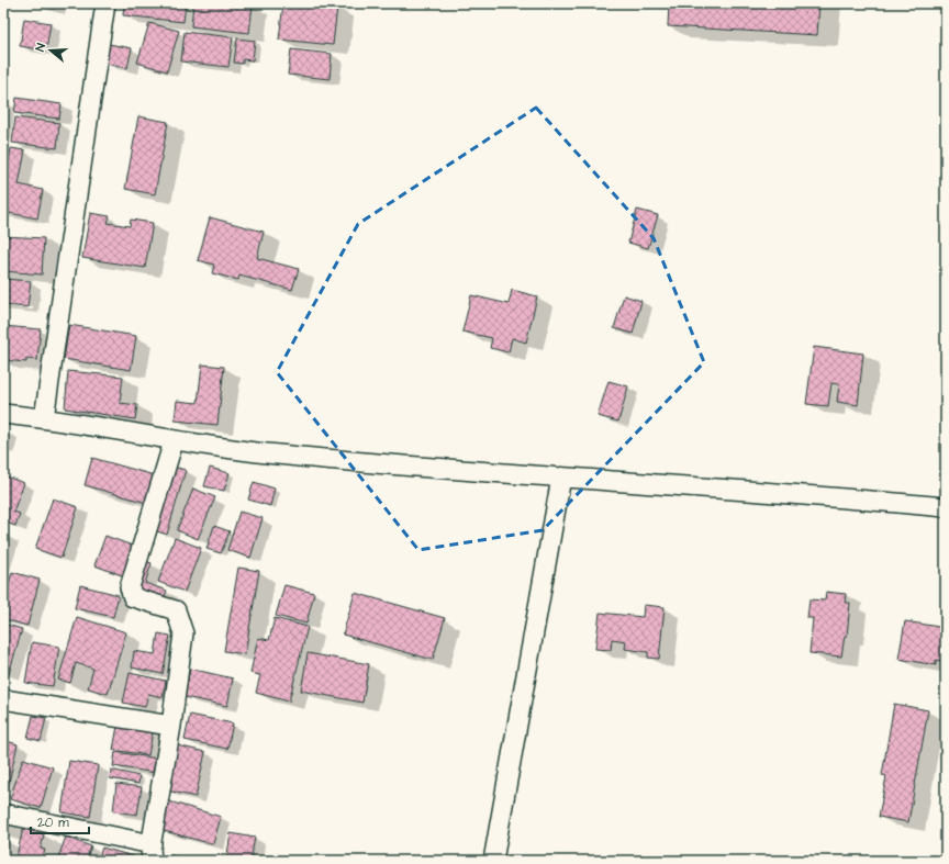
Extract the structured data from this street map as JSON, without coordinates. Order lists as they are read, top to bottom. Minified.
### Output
{"scale_bar":"20 m","north":"left"}
